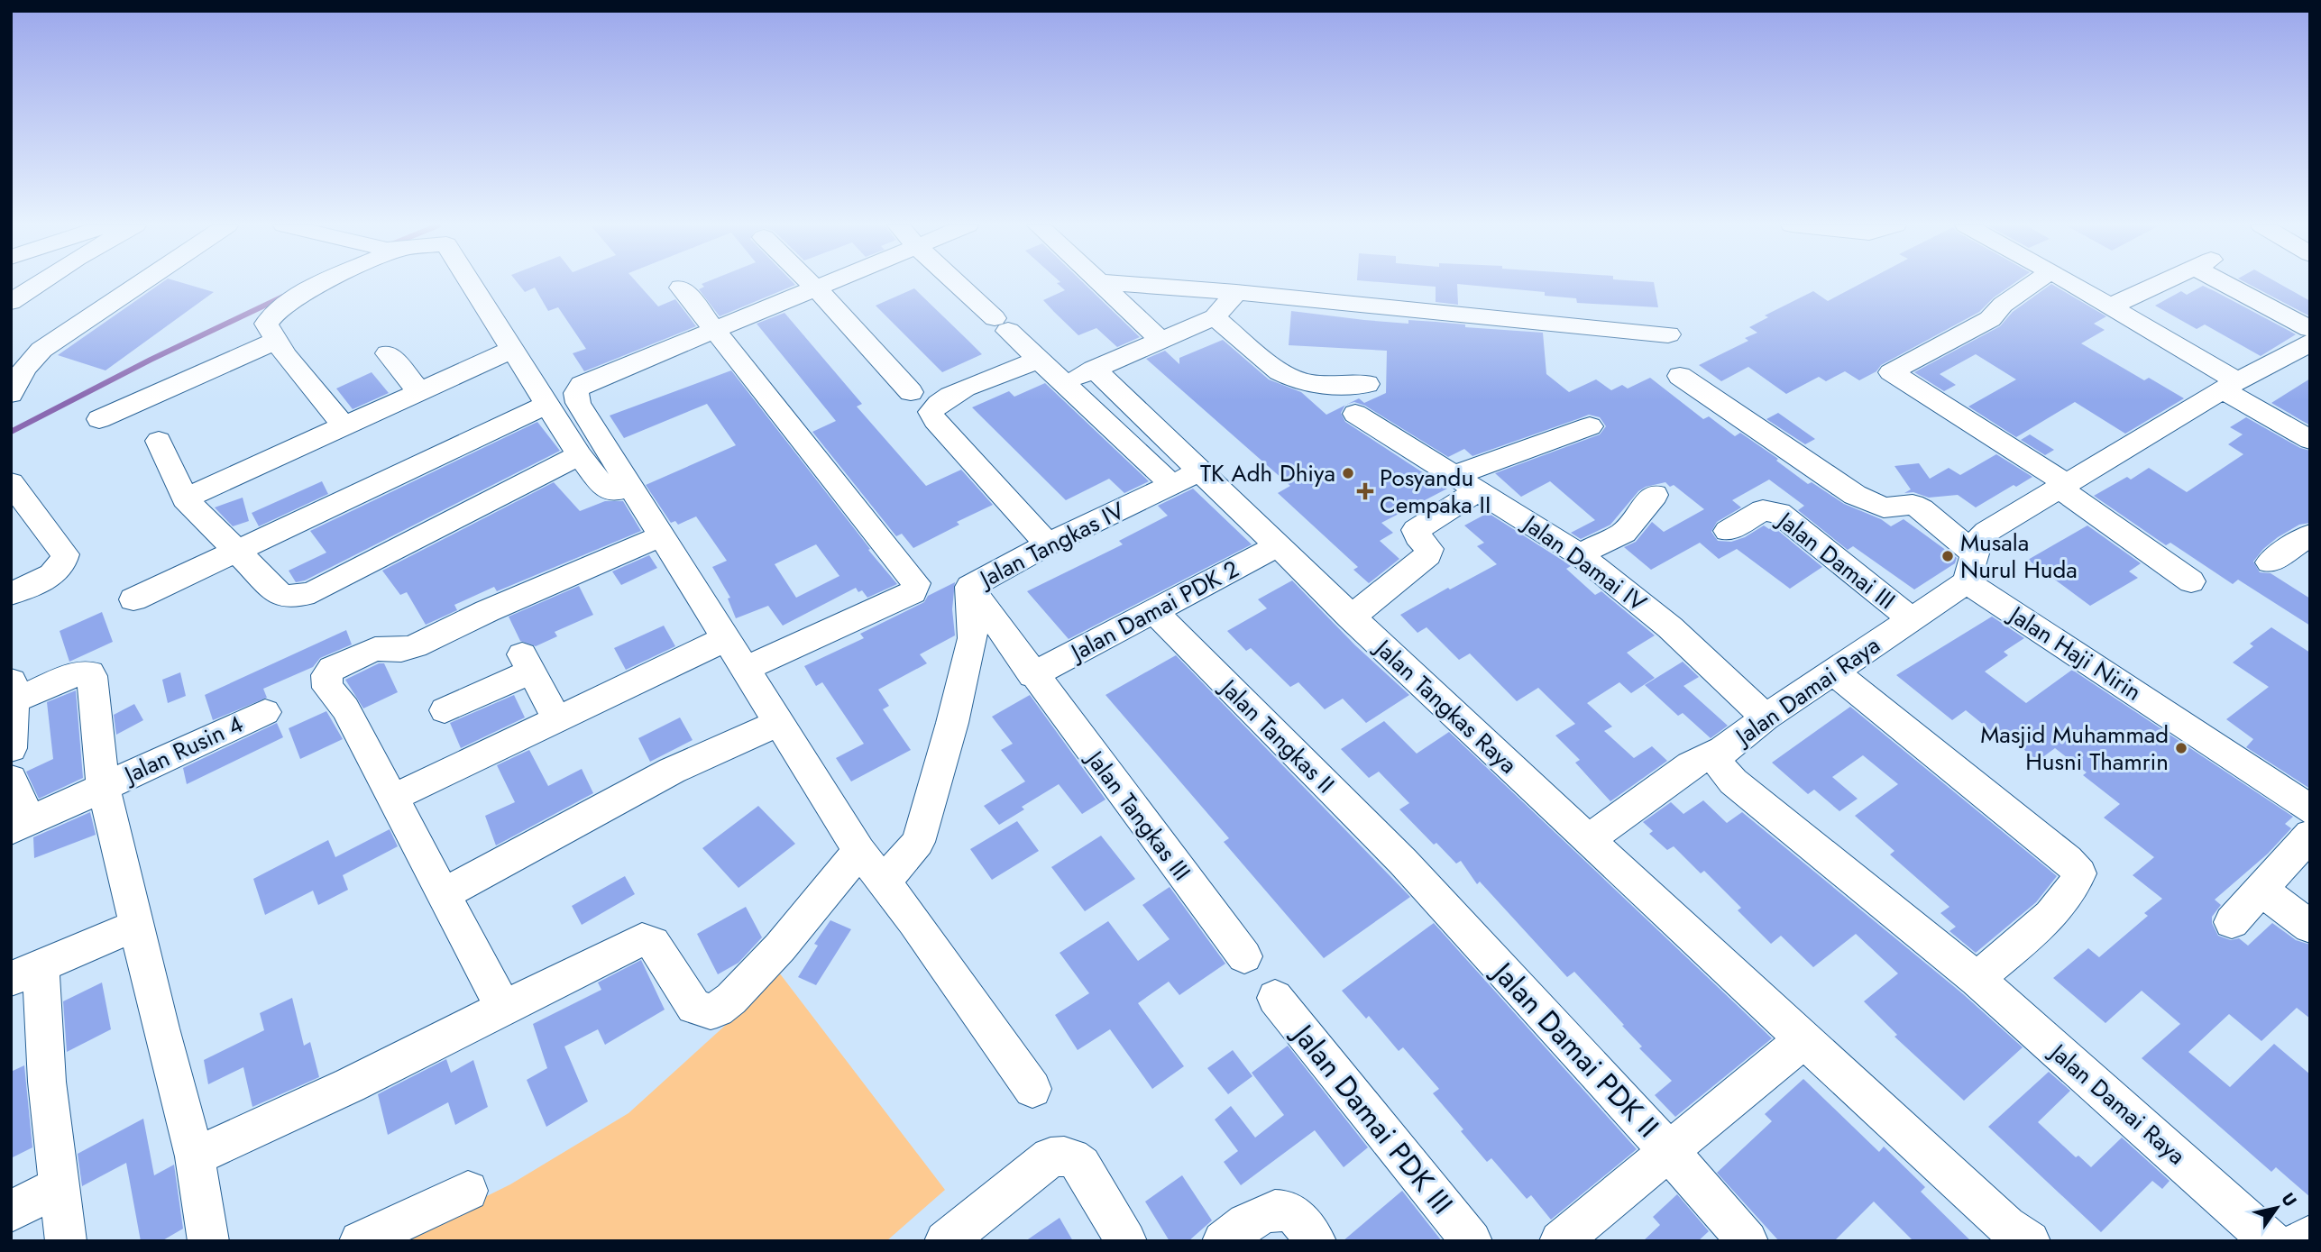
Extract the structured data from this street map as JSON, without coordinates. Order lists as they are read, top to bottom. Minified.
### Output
{"streets":{"street":["Jalan Tangkas IV","Jalan Damai III","Jalan Damai IV","Jalan Damai PDK 2","Jalan Haji Nirin","Jalan Damai Raya","Jalan Tangkas Raya","Jalan Tangkas II","Jalan Rusin 4","Jalan Tangkas III","Jalan Damai PDK II","Jalan Damai PDK III"]},"crossings":[["Jalan Tangkas IV","Jalan Damai PDK 2"],["Jalan Tangkas IV","Jalan Tangkas Raya"],["Jalan Tangkas IV","Jalan Tangkas III"],["Jalan Damai III","Jalan Damai Raya"],["Jalan Damai IV","Jalan Damai Raya"],["Jalan Damai PDK 2","Jalan Tangkas Raya"],["Jalan Damai PDK 2","Jalan Tangkas II"],["Jalan Damai PDK 2","Jalan Tangkas III"],["Jalan Haji Nirin","Jalan Damai Raya"],["Jalan Tangkas II","Jalan Damai PDK II"]],"places":{"other":["TK Adh Dhiya","Musala Nurul Huda","Masjid Muhammad Husni Thamrin"],"health":["Posyandu Cempaka II"]},"north":"top right"}
